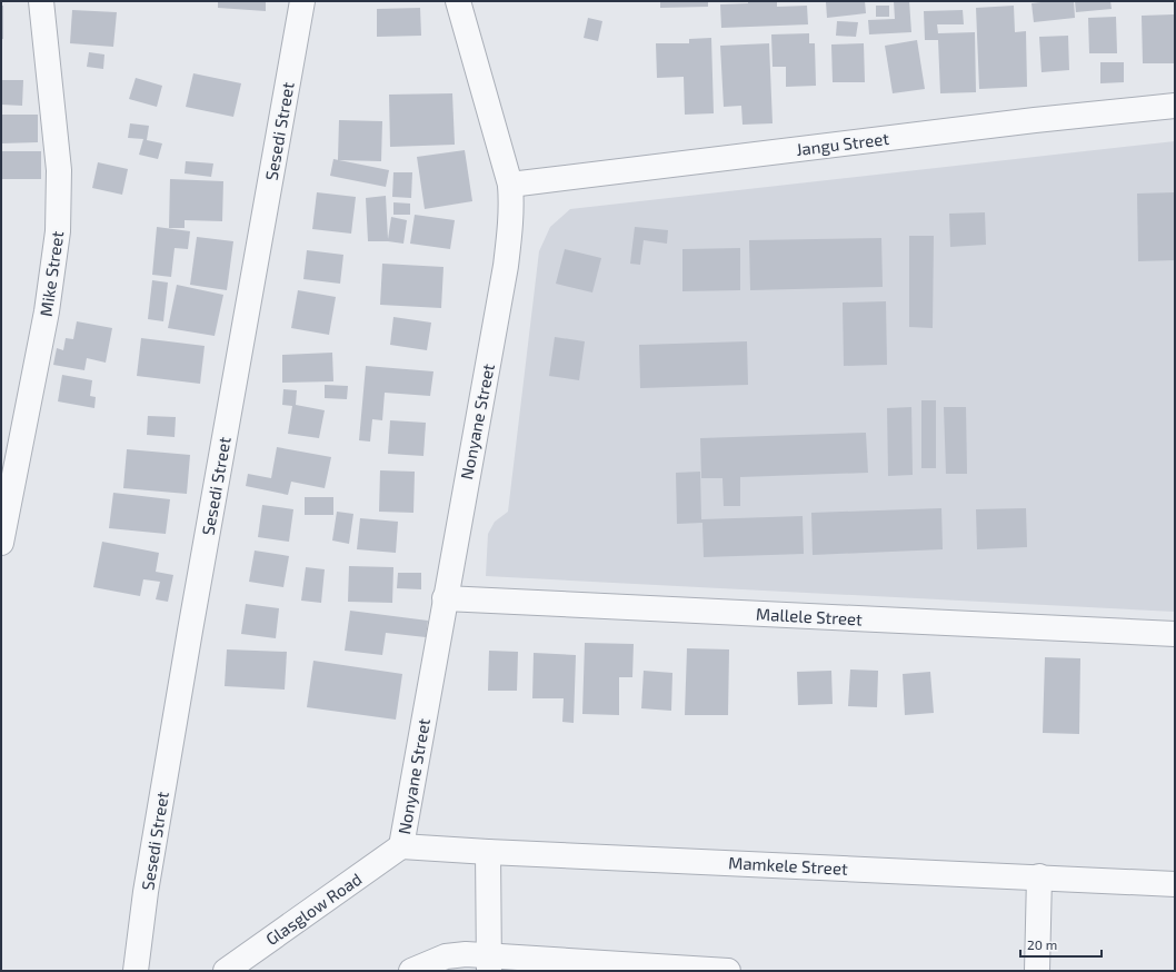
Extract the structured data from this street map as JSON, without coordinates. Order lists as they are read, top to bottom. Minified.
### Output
{"streets":{"street":["Sesedi Street","Jangu Street","Mike Street","Nonyane Street","Mallele Street","Mamkele Street","Glasglow Road"]},"crossings":[["Jangu Street","Nonyane Street"],["Nonyane Street","Mallele Street"],["Nonyane Street","Mamkele Street"],["Nonyane Street","Glasglow Road"],["Mamkele Street","Glasglow Road"]],"scale_bar":"20 m"}
